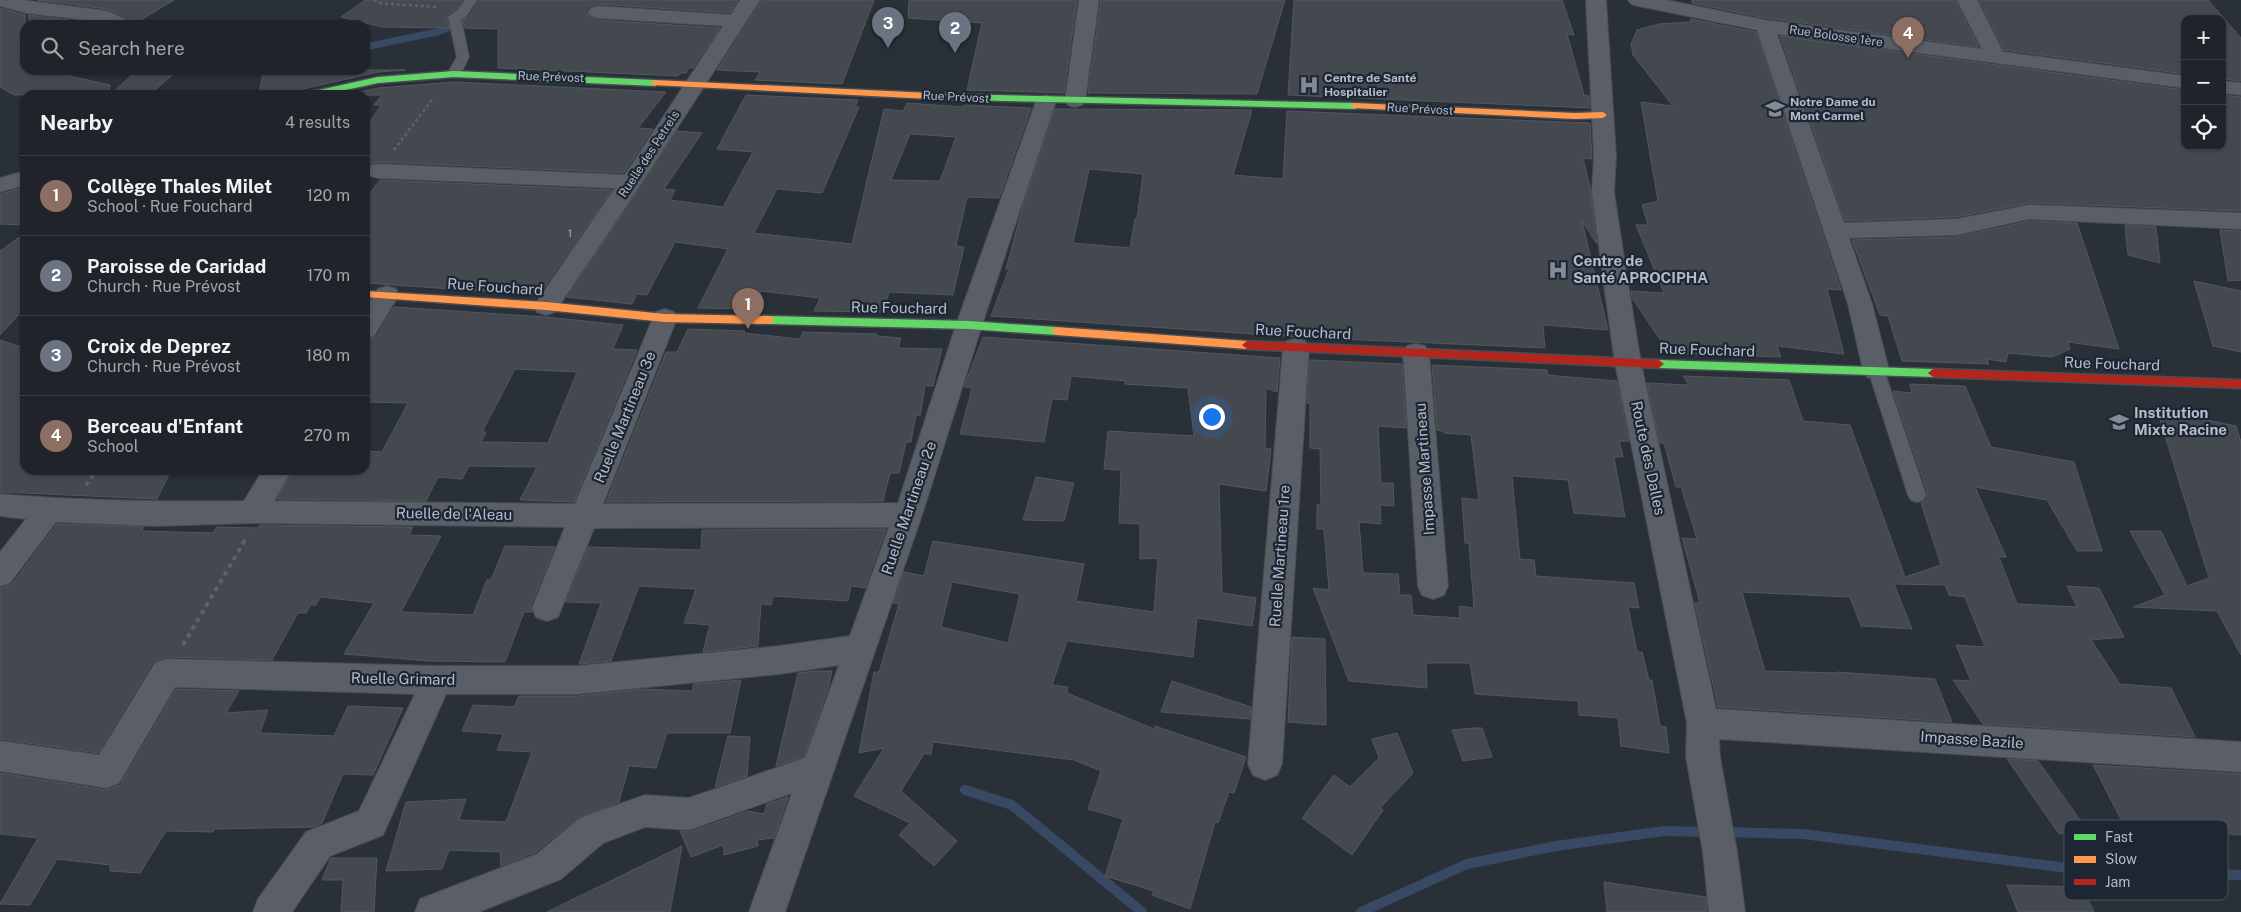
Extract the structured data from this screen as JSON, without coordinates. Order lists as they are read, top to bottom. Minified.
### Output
{"streets":{"street":["Rue Bolosse 1ère","Rue Prévost","Ruelle des Petrels","Rue Fouchard","Ruelle Martineau 3e","Route des Dalles","Impasse Martineau","Ruelle Martineau 2e","Ruelle de l'Aleau","Ruelle Martineau 1re","Ruelle Grimard","Impasse Bazile"]},"crossings":[["Rue Prévost","Ruelle des Petrels"],["Rue Prévost","Route des Dalles"],["Rue Prévost","Ruelle Martineau 2e"],["Ruelle des Petrels","Rue Fouchard"],["Rue Fouchard","Ruelle Martineau 3e"],["Rue Fouchard","Route des Dalles"],["Rue Fouchard","Impasse Martineau"],["Rue Fouchard","Ruelle Martineau 2e"],["Rue Fouchard","Ruelle Martineau 1re"],["Ruelle Martineau 3e","Ruelle de l'Aleau"],["Route des Dalles","Impasse Bazile"],["Ruelle Martineau 2e","Ruelle de l'Aleau"],["Ruelle Martineau 2e","Ruelle Grimard"]],"places":{"hospital":["Centre de Santé Hospitalier","Centre de Santé APROCIPHA"],"school or university":["Notre Dame du Mont Carmel","Institution Mixte Racine"]},"house_numbers":["1"],"legend":["Fast","Slow","Jam"],"page":{"pins":["3","2","4","1"],"map_buttons":["+","−"],"search":"Search here","heading":["Nearby","4 results"],"list":[{"mark":"1","name":"Collège Thales Milet","note":"School · Rue Fouchard","value":"120 m"},{"mark":"2","name":"Paroisse de Caridad","note":"Church · Rue Prévost","value":"170 m"},{"mark":"3","name":"Croix de Deprez","note":"Church · Rue Prévost","value":"180 m"},{"mark":"4","name":"Berceau d'Enfant","note":"School","value":"270 m"}]}}
